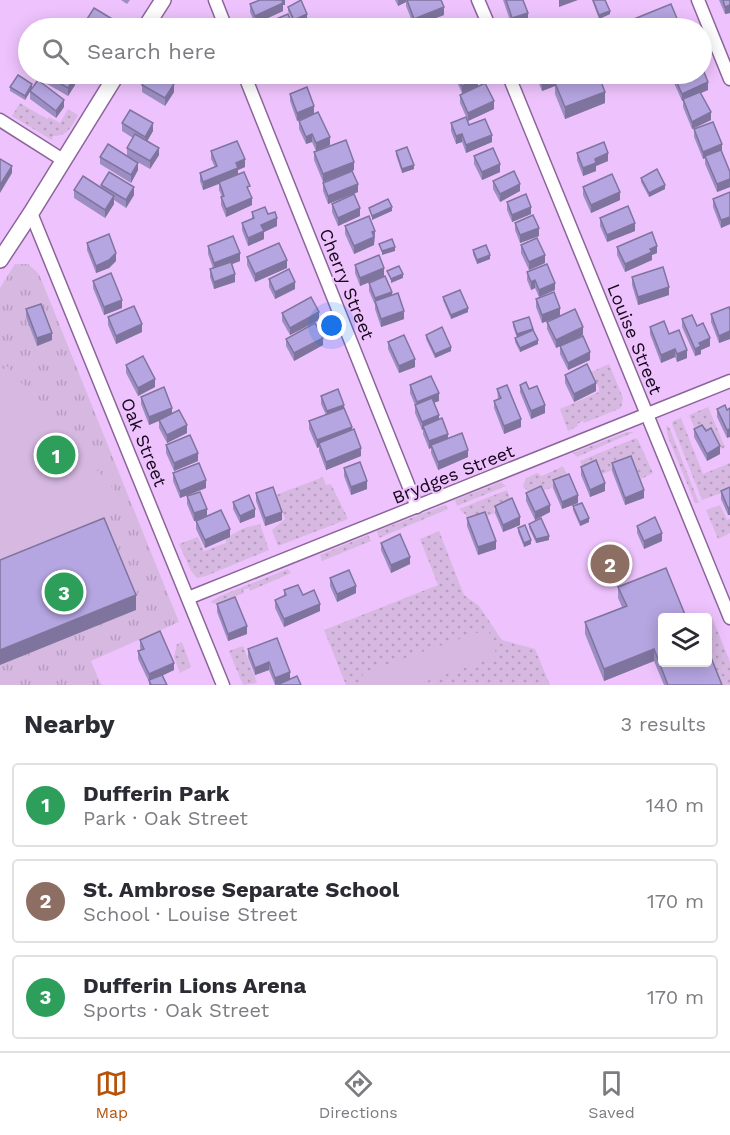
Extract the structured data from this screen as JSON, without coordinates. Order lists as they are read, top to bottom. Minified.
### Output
{"streets":{"street":["Cherry Street","Louise Street","Oak Street","Brydges Street"]},"crossings":[["Cherry Street","Brydges Street"],["Louise Street","Brydges Street"],["Oak Street","Brydges Street"]],"page":{"search":"Search here","pins":["1","2","3"],"heading":["Nearby","3 results"],"list":[{"mark":"1","name":"Dufferin Park","note":"Park · Oak Street","value":"140 m"},{"mark":"2","name":"St. Ambrose Separate School","note":"School · Louise Street","value":"170 m"},{"mark":"3","name":"Dufferin Lions Arena","note":"Sports · Oak Street","value":"170 m"}],"nav":["Map","Directions","Saved"]}}
